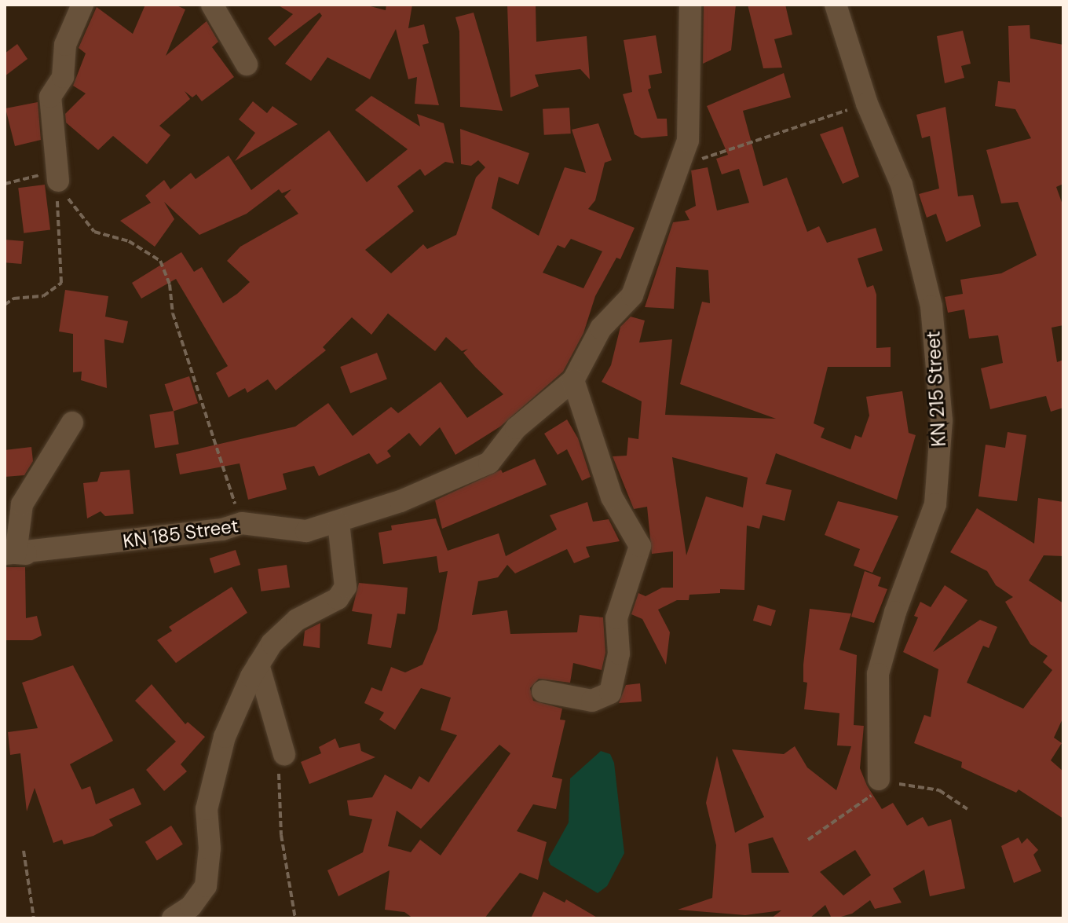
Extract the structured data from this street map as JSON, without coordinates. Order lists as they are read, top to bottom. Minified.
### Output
{"streets":{"street":["KN 215 Street","KN 185 Street"]}}
